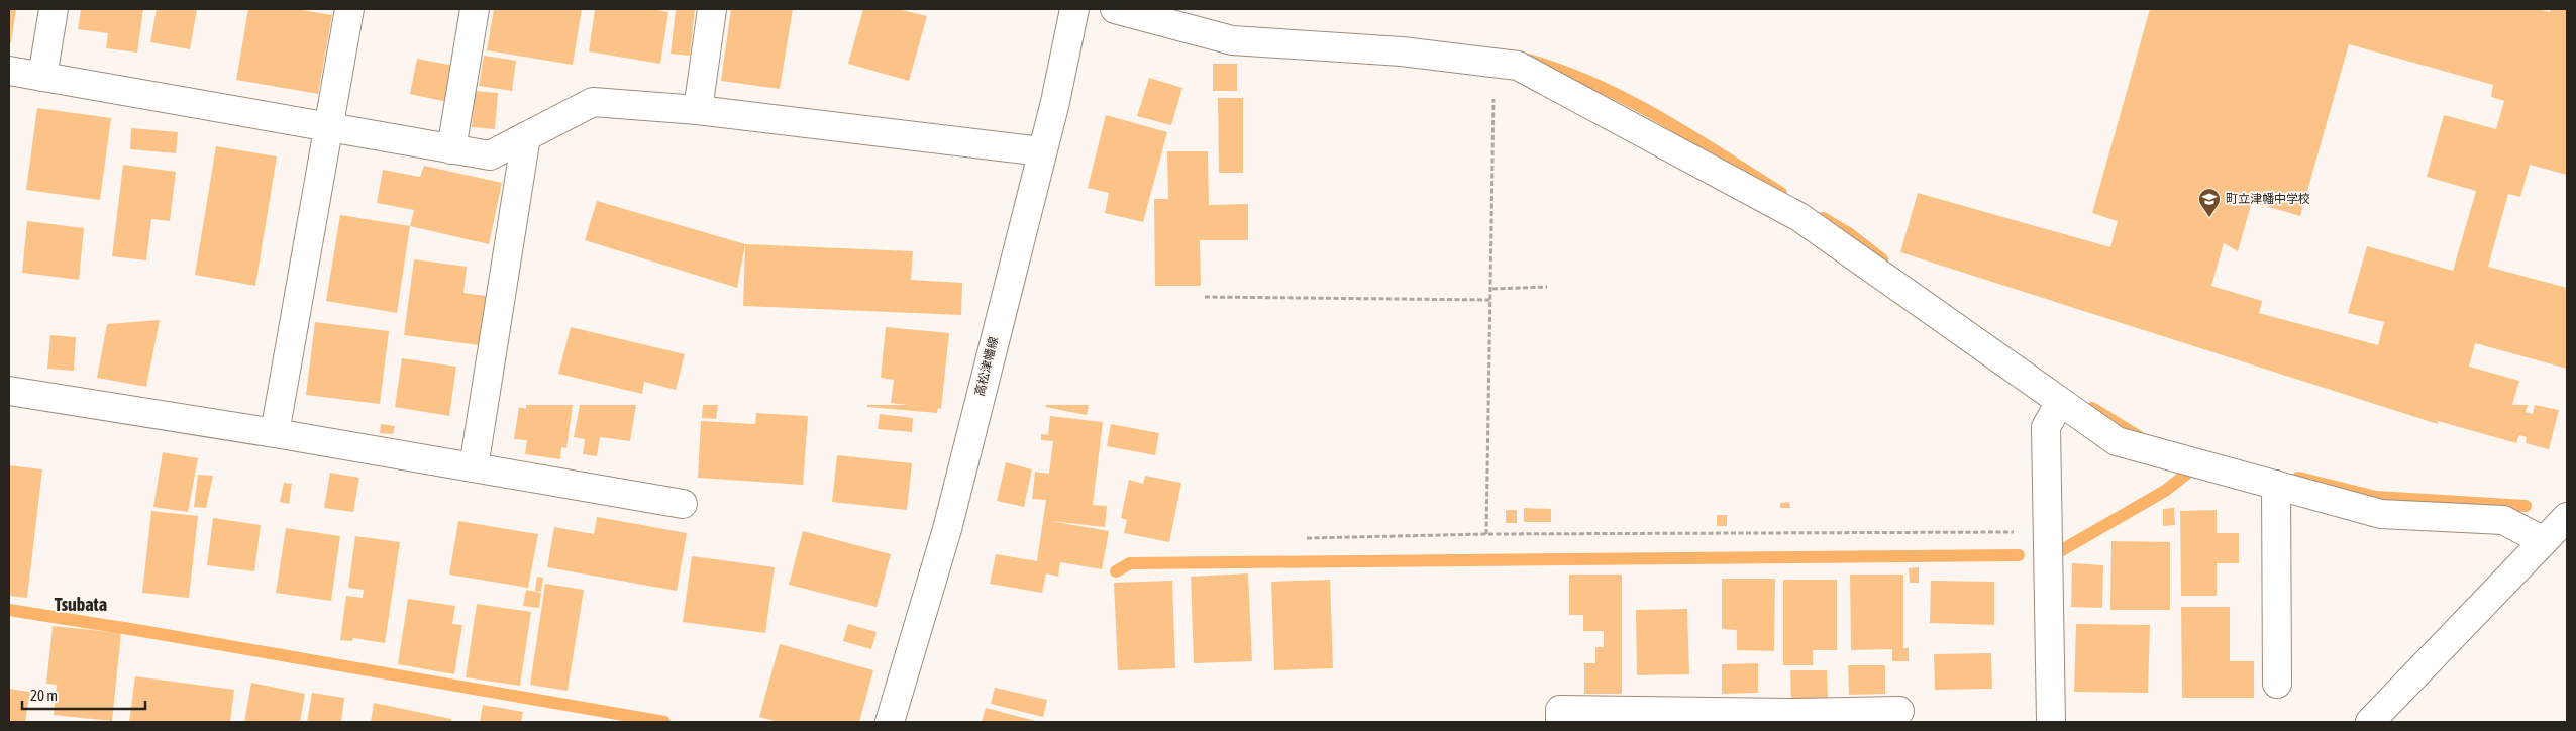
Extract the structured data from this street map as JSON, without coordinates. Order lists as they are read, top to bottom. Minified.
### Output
{"streets":{"street":["高松津幡線"]},"districts":["Tsubata"],"places":{"school or university":["町立津幡中学校"]},"scale_bar":"20 m"}
